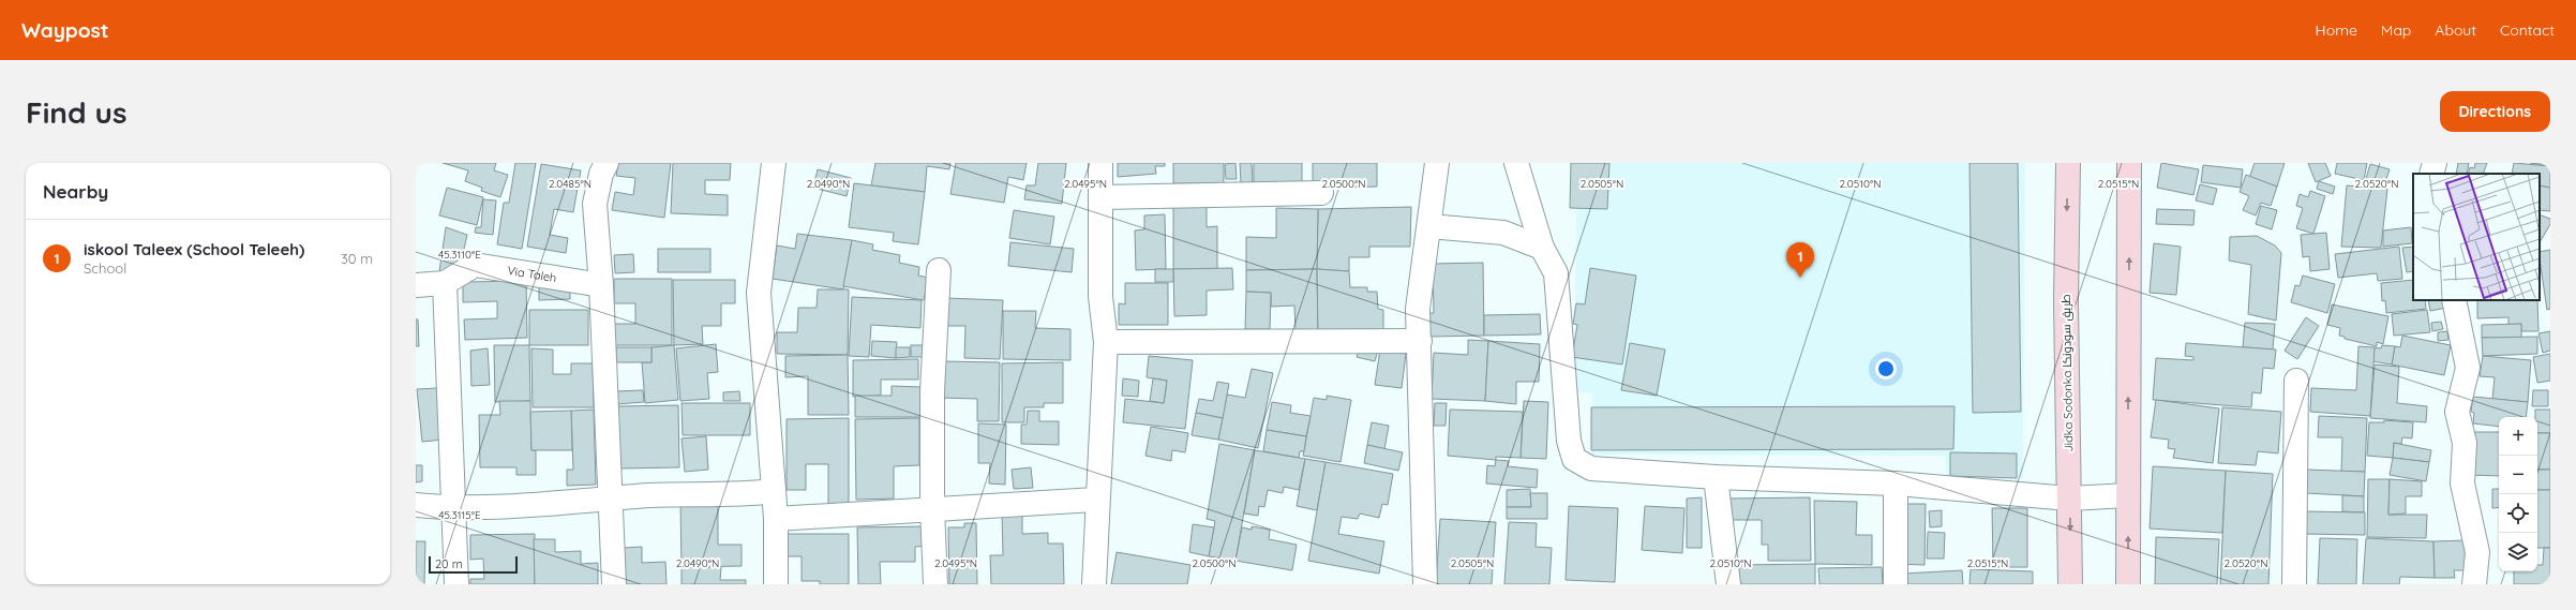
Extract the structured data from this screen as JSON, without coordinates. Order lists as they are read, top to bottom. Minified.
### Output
{"streets":{"main road":["Jidka Sodonka طريق سودونكا"],"street":["Via Taleh"]},"scale_bar":"20 m","page":{"header":"Waypost","nav":["Home","Map","About","Contact"],"buttons":"Directions","title":"Find us","heading":"Nearby","list":[{"mark":"1","name":"iskool Taleex (School Teleeh)","note":"School","value":"30 m"}],"pins":"1","map_buttons":["+","−"],"scale":"20 m"},"coordinates":["2.0485°N","2.0490°N","2.0495°N","2.0500°N","2.0505°N","2.0510°N","2.0515°N","2.0520°N","45.3110°E","45.3115°E"]}
